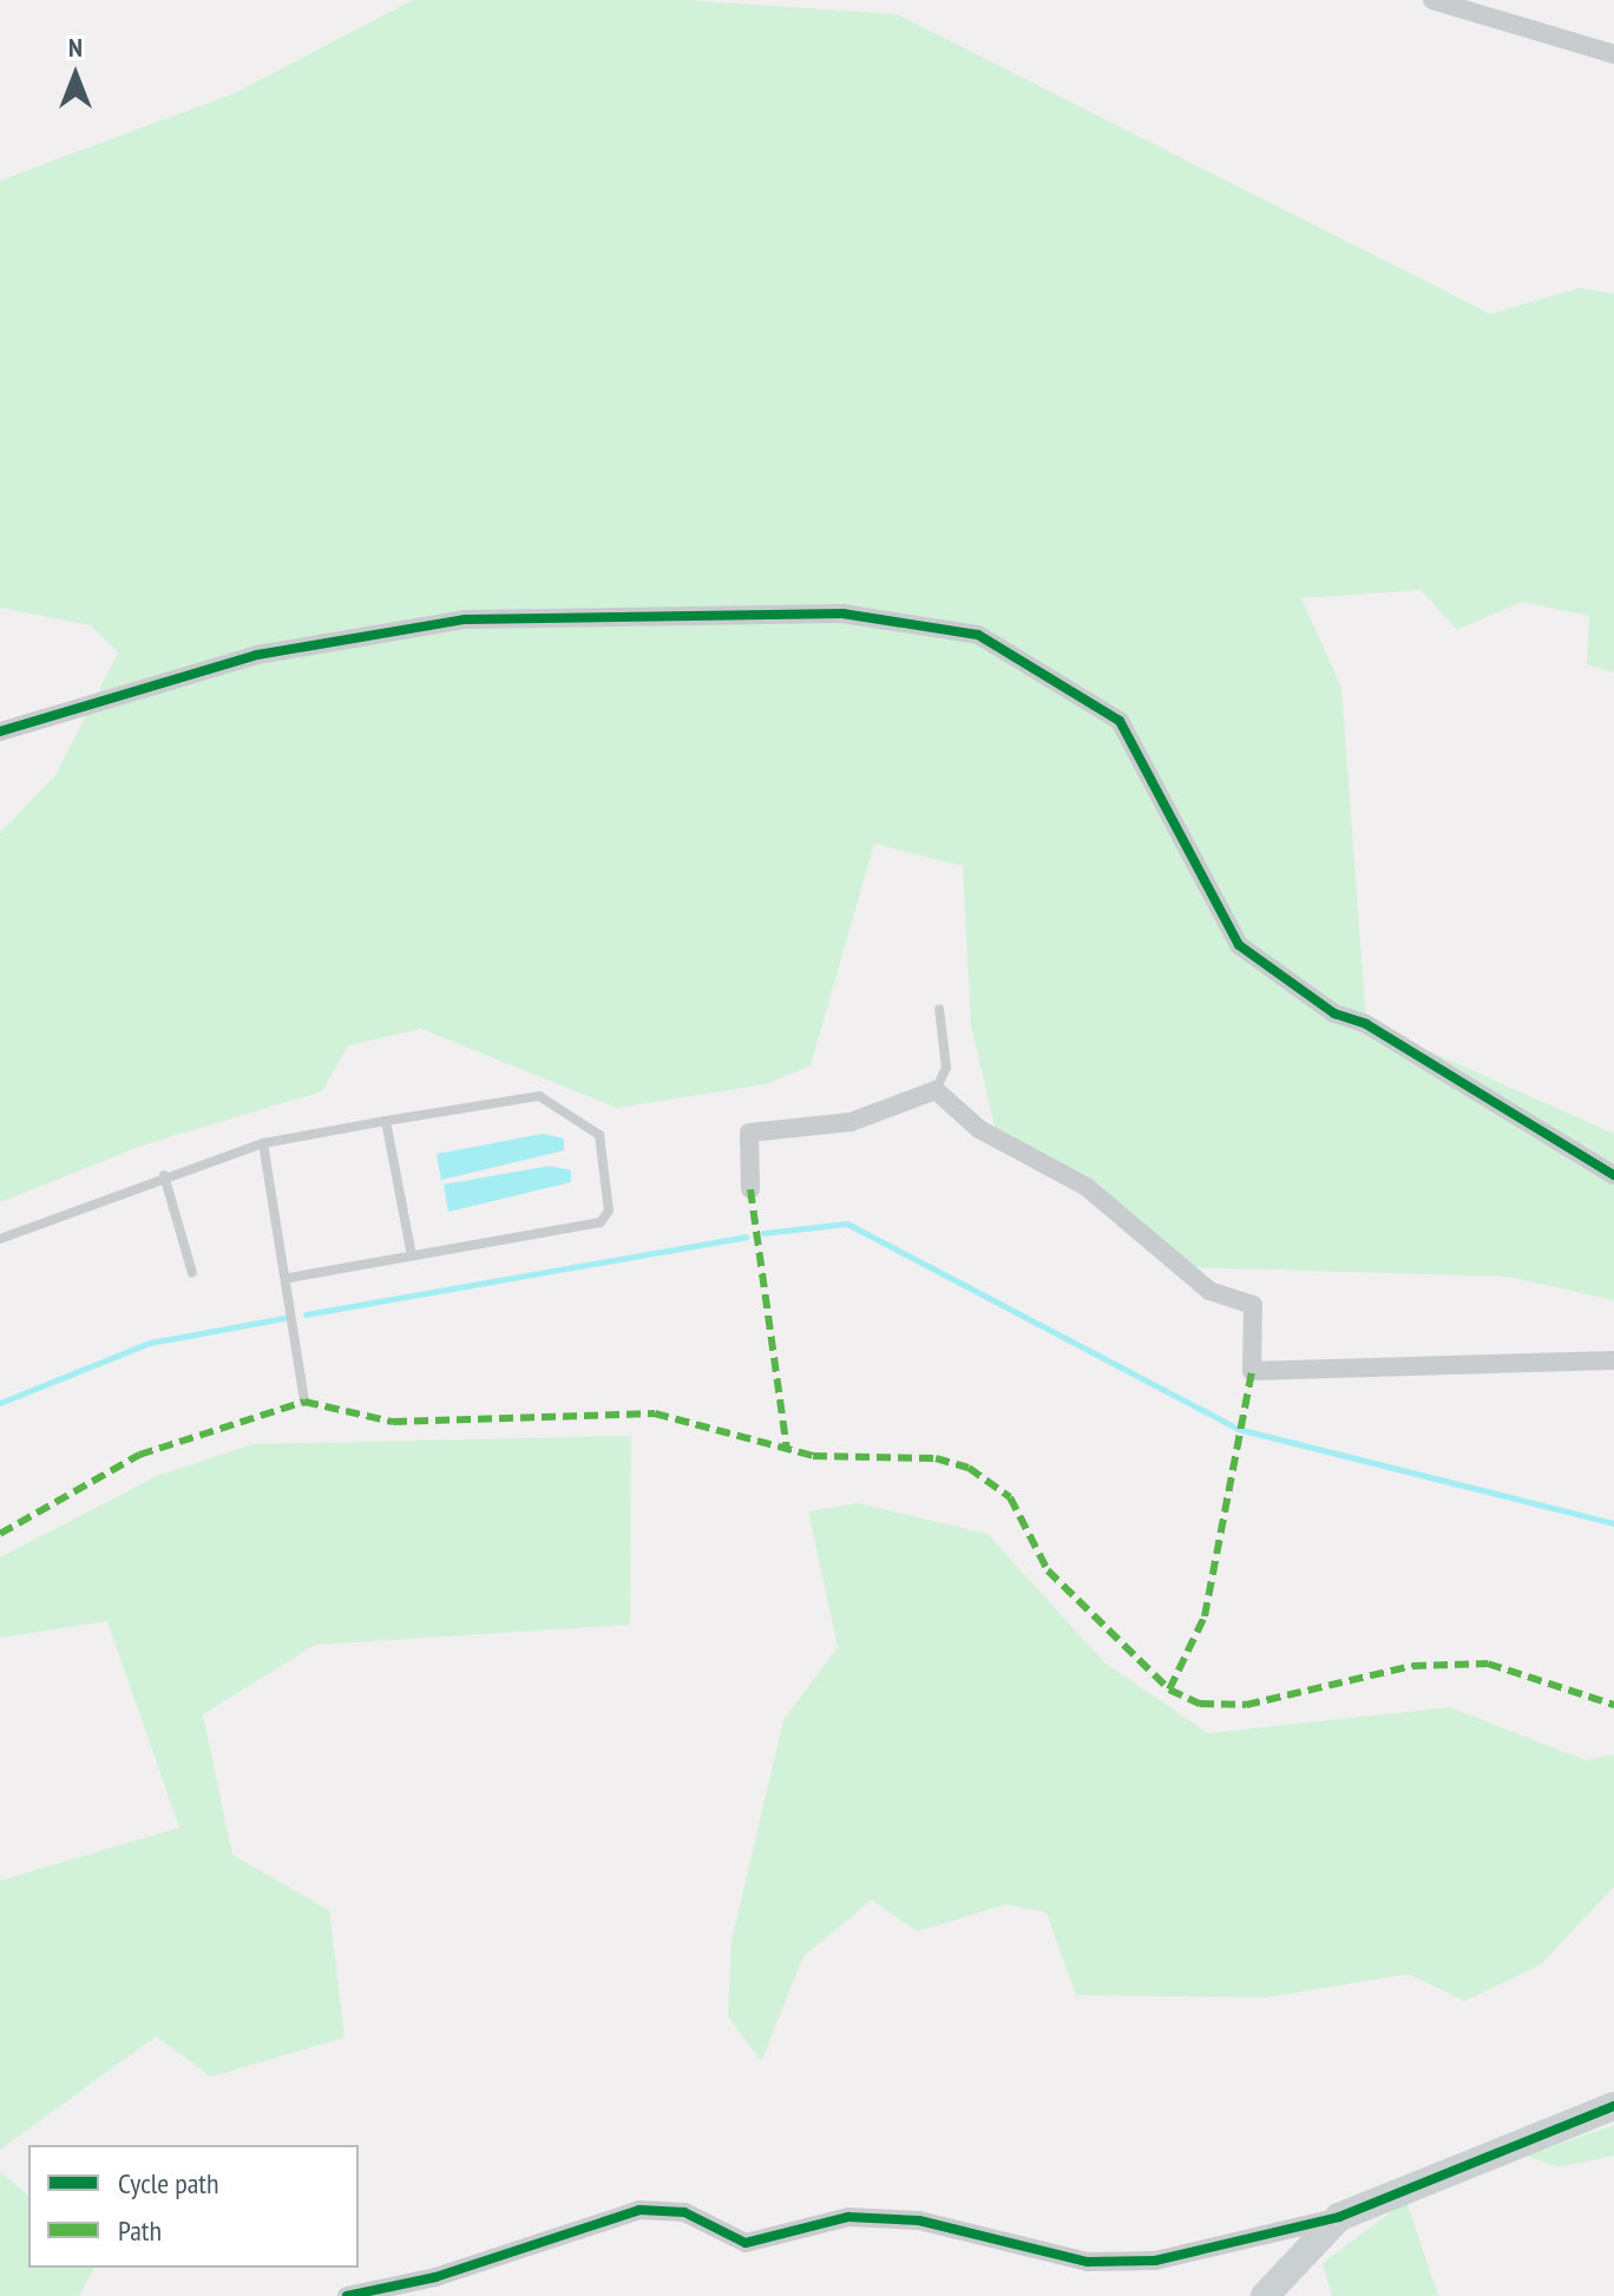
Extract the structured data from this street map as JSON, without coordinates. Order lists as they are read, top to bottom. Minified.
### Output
{"legend":["Cycle path","Path"],"north":"top"}
